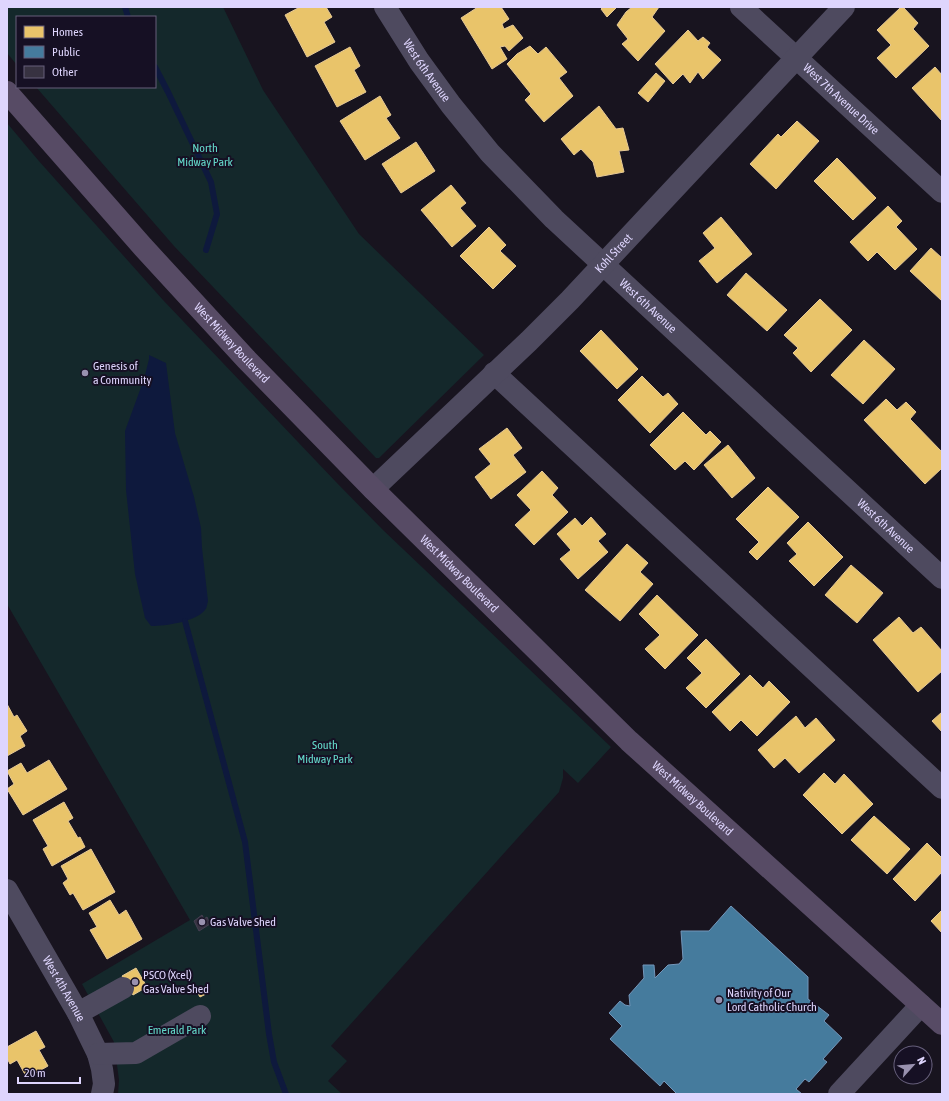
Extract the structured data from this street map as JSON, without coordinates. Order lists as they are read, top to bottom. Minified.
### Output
{"streets":{"main road":["West Midway Boulevard"],"street":["West 6th Avenue","West 7th Avenue Drive","Kohl Street","West 4th Avenue"]},"crossings":[["West 6th Avenue","Kohl Street"],["West 7th Avenue Drive","Kohl Street"],["Kohl Street","West Midway Boulevard"]],"parks":["North Midway Park","South Midway Park","Emerald Park"],"places":["Genesis of a Community","Gas Valve Shed","PSCO (Xcel) Gas Valve Shed","Nativity of Our Lord Catholic Church"],"legend":["Homes","Public","Other"],"scale_bar":"20 m","north":"top right"}
